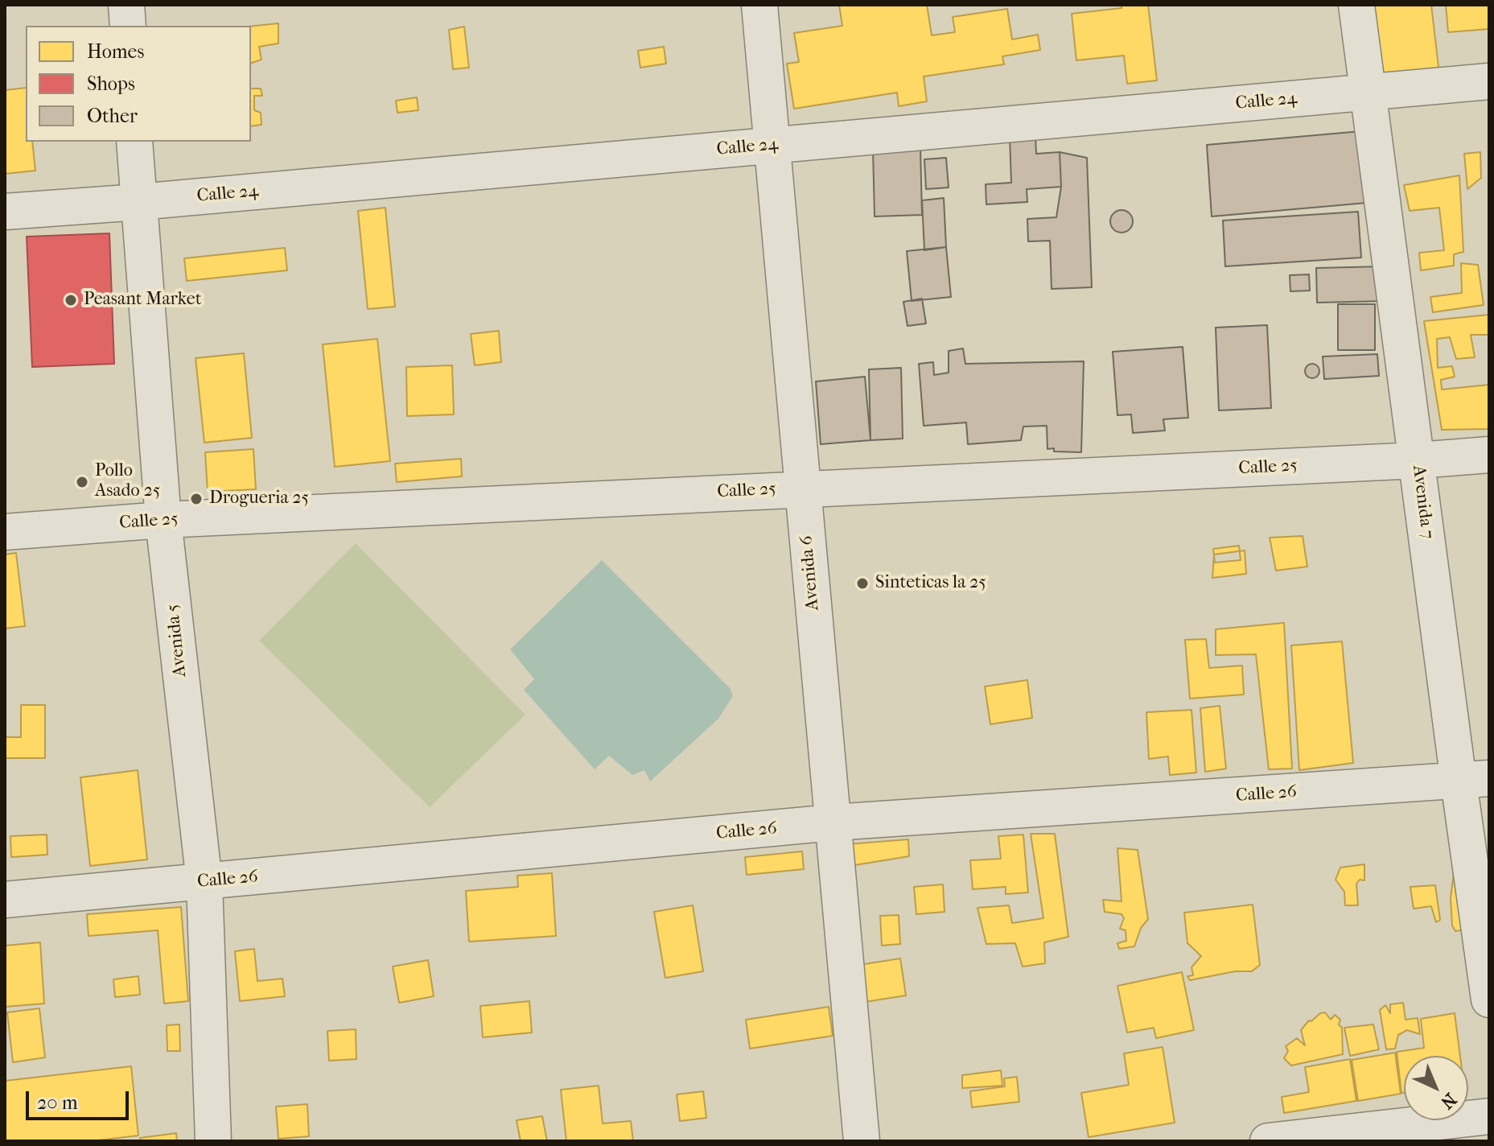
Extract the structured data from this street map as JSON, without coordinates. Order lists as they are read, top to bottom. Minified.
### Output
{"streets":{"street":["Calle 24","Calle 25","Avenida 7","Avenida 6","Avenida 5","Calle 26"]},"crossings":[["Calle 24","Avenida 7"],["Calle 24","Avenida 6"],["Calle 24","Avenida 5"],["Calle 25","Avenida 7"],["Calle 25","Avenida 6"],["Calle 25","Avenida 5"],["Avenida 7","Calle 26"],["Avenida 6","Calle 26"],["Avenida 5","Calle 26"]],"places":["Peasant Market","Pollo Asado 25","Drogueria 25","Sinteticas la 25"],"legend":["Homes","Shops","Other"],"scale_bar":"20 m","north":"bottom right"}
